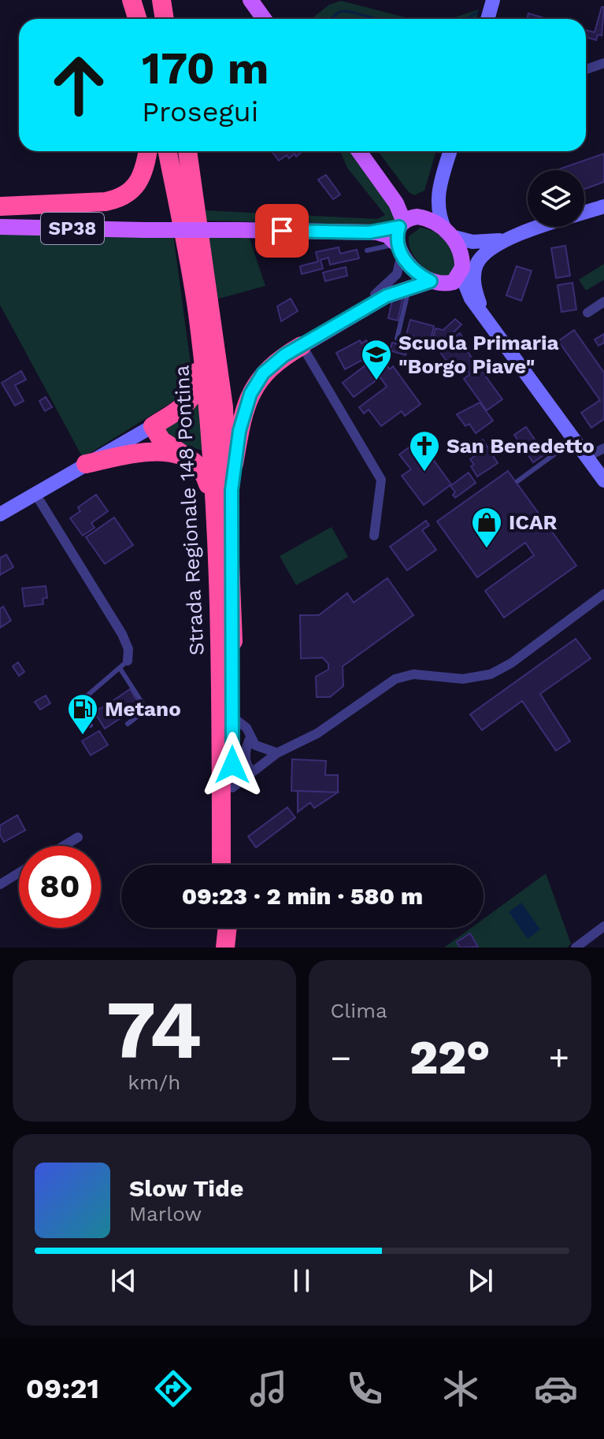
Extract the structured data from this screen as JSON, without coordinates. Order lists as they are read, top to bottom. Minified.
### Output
{"streets":{"highway":["Strada Regionale 148 Pontina"],"main road":["SP38"]},"places":{"school or university":["Scuola Primaria \"Borgo Piave\""],"church":["San Benedetto"],"shop":["ICAR"],"fuel station":["Metano"]},"page":{"turn":["170 m","Prosegui"],"limit":"80","trip":"09:23 · 2 min · 580 m","tile":[["74","km/h"],"Clima"],"heat":["−","22°","+"],"song":["Slow Tide","Marlow"],"tabs":"09:21"}}
